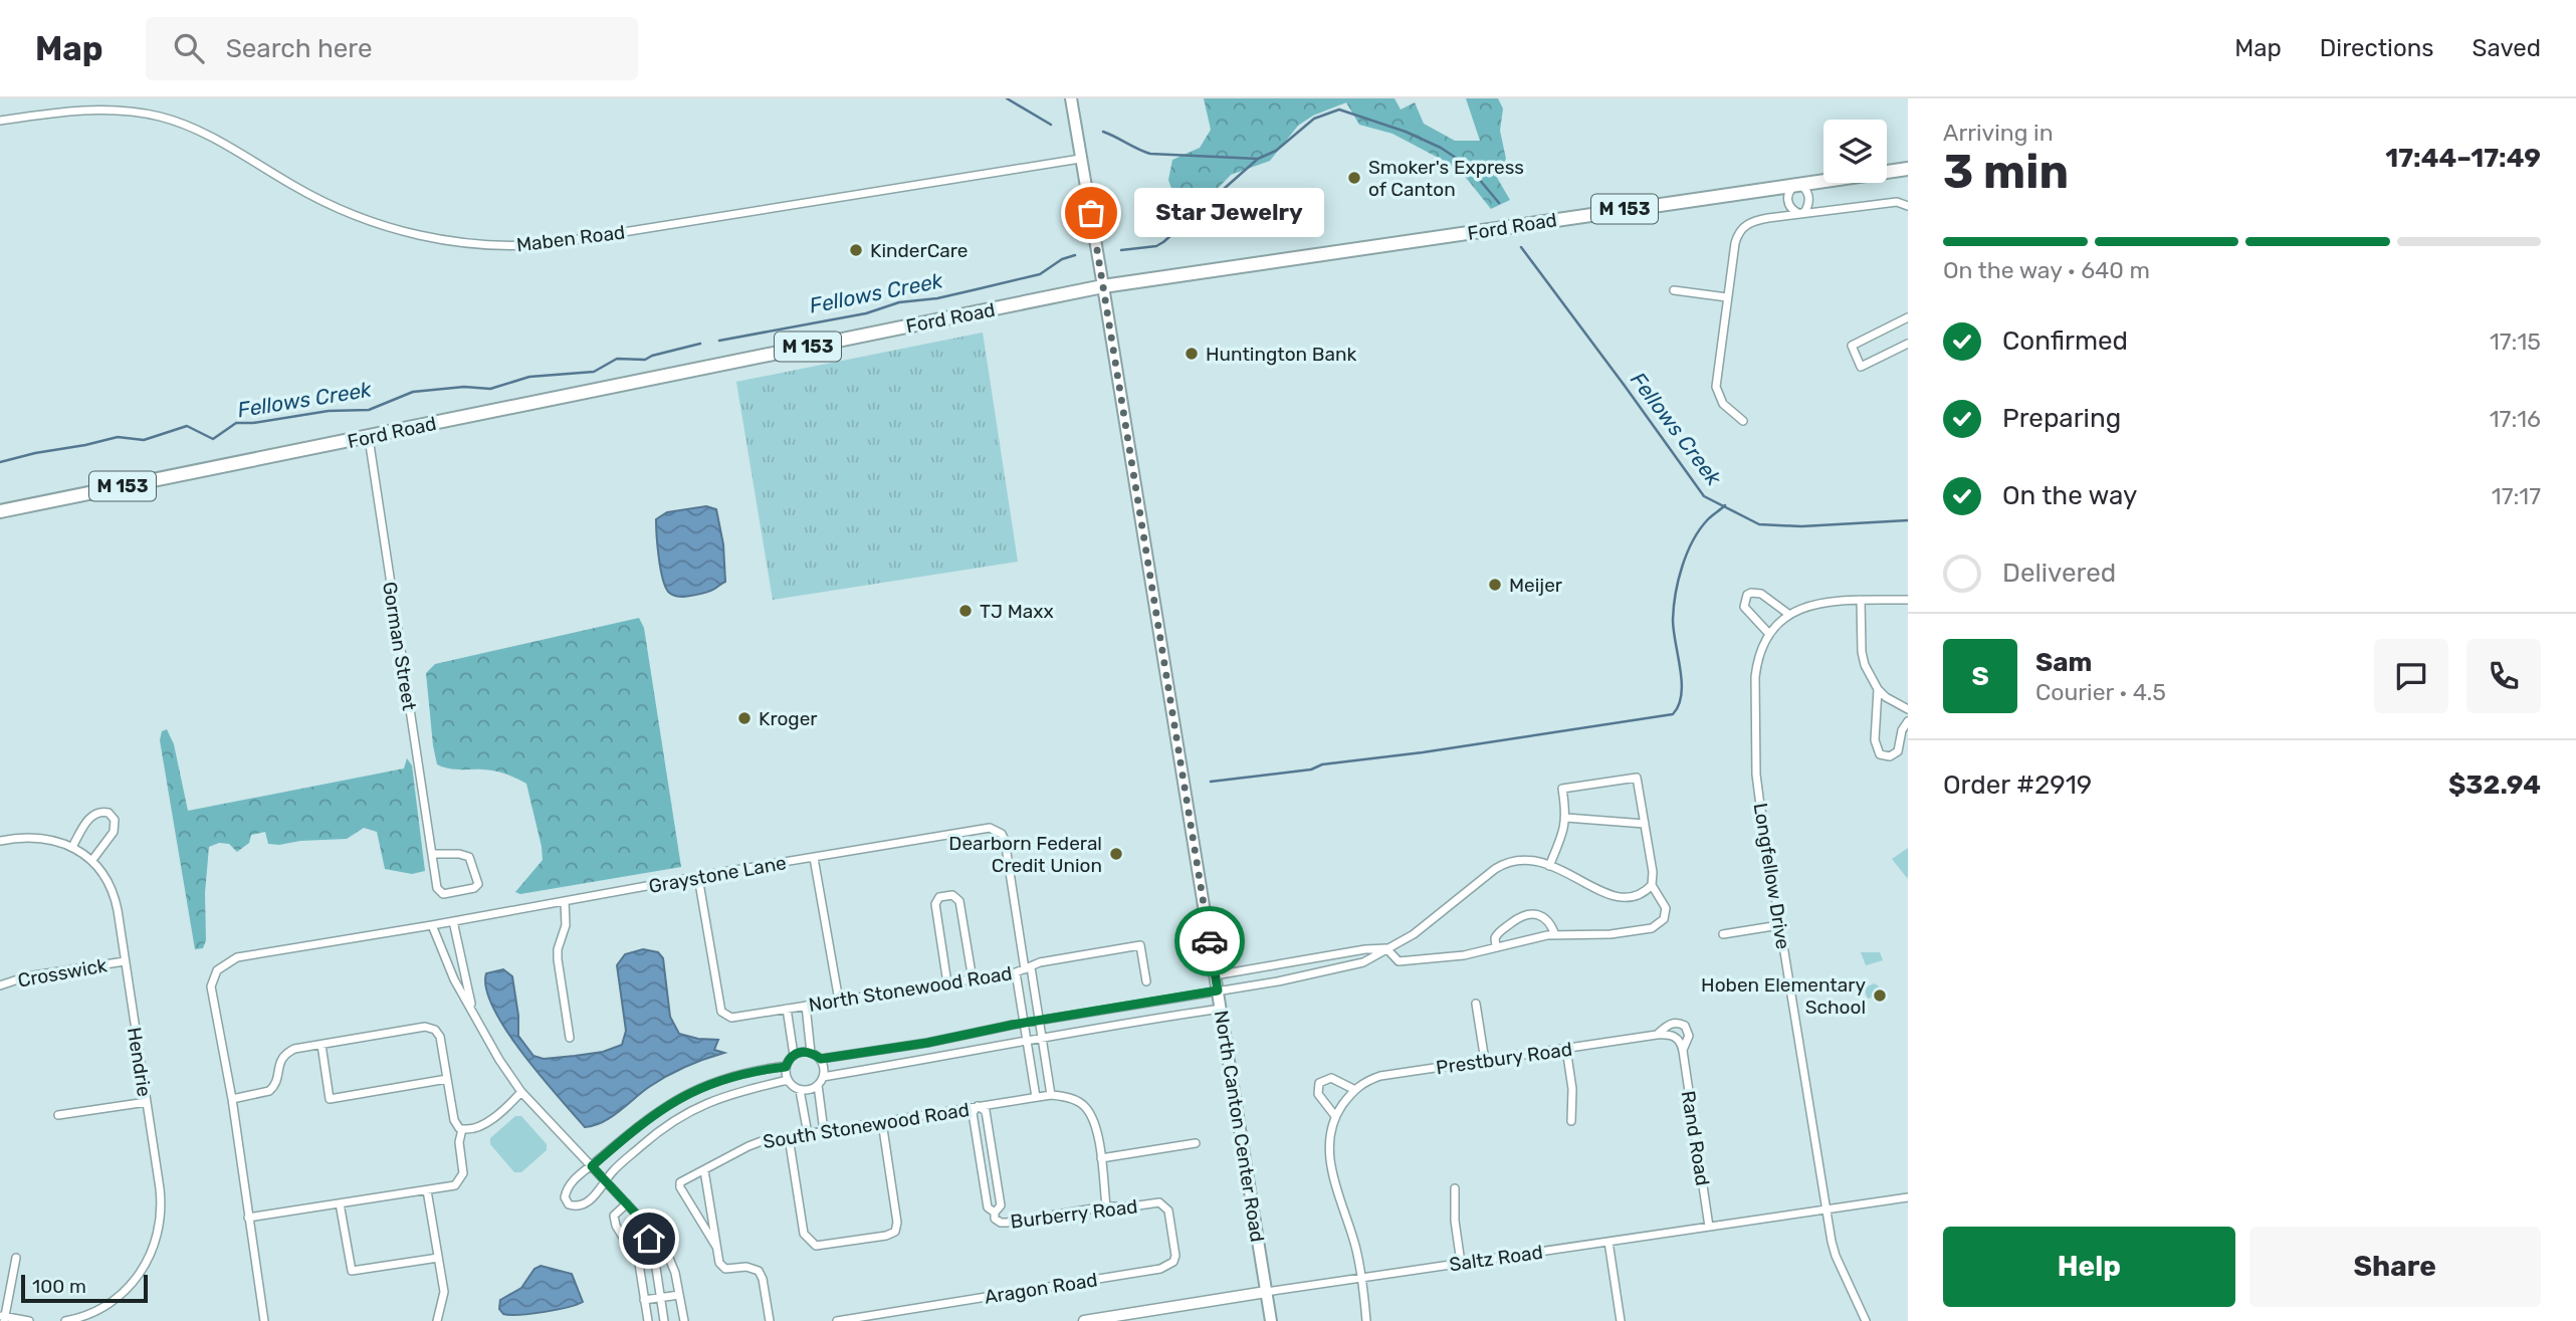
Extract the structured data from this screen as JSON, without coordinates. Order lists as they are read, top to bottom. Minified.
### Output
{"streets":{"main road":["M 153","Ford Road","North Canton Center Road"],"street":["Maben Road","Gorman Street","Graystone Lane","Longfellow Drive","Crosswick","North Stonewood Road","Prestbury Road","Hendrie","South Stonewood Road","Rand Road","Burberry Road","Saltz Road","Aragon Road"]},"crossings":[["Ford Road","Gorman Street"],["Ford Road","North Canton Center Road"],["Maben Road","North Canton Center Road"],["Graystone Lane","North Stonewood Road"],["Longfellow Drive","Saltz Road"],["Crosswick","Hendrie"],["Prestbury Road","Rand Road"],["North Canton Center Road","Saltz Road"],["Rand Road","Saltz Road"],["Burberry Road","Aragon Road"]],"water":["Fellows Creek"],"places":["Smoker's Express of Canton","Star Jewelry","KinderCare","Huntington Bank","Meijer","TJ Maxx","Kroger","Dearborn Federal Credit Union","Hoben Elementary School"],"scale_bar":"100 m","page":{"header":"Map","search":"Search here","nav":["Map","Directions","Saved"],"heading":["3 min","Arriving in","17:44–17:49"],"panel":["Sam","Courier · 4.5","Order #2919","$32.94"],"bubble":"Star Jewelry","bar":"On the way · 640 m","list":[["Confirmed","17:15"],["Preparing","17:16"],["On the way","17:17"],"Delivered"],"round":"S","buttons":["Help","Share"],"scale":"100 m"}}
